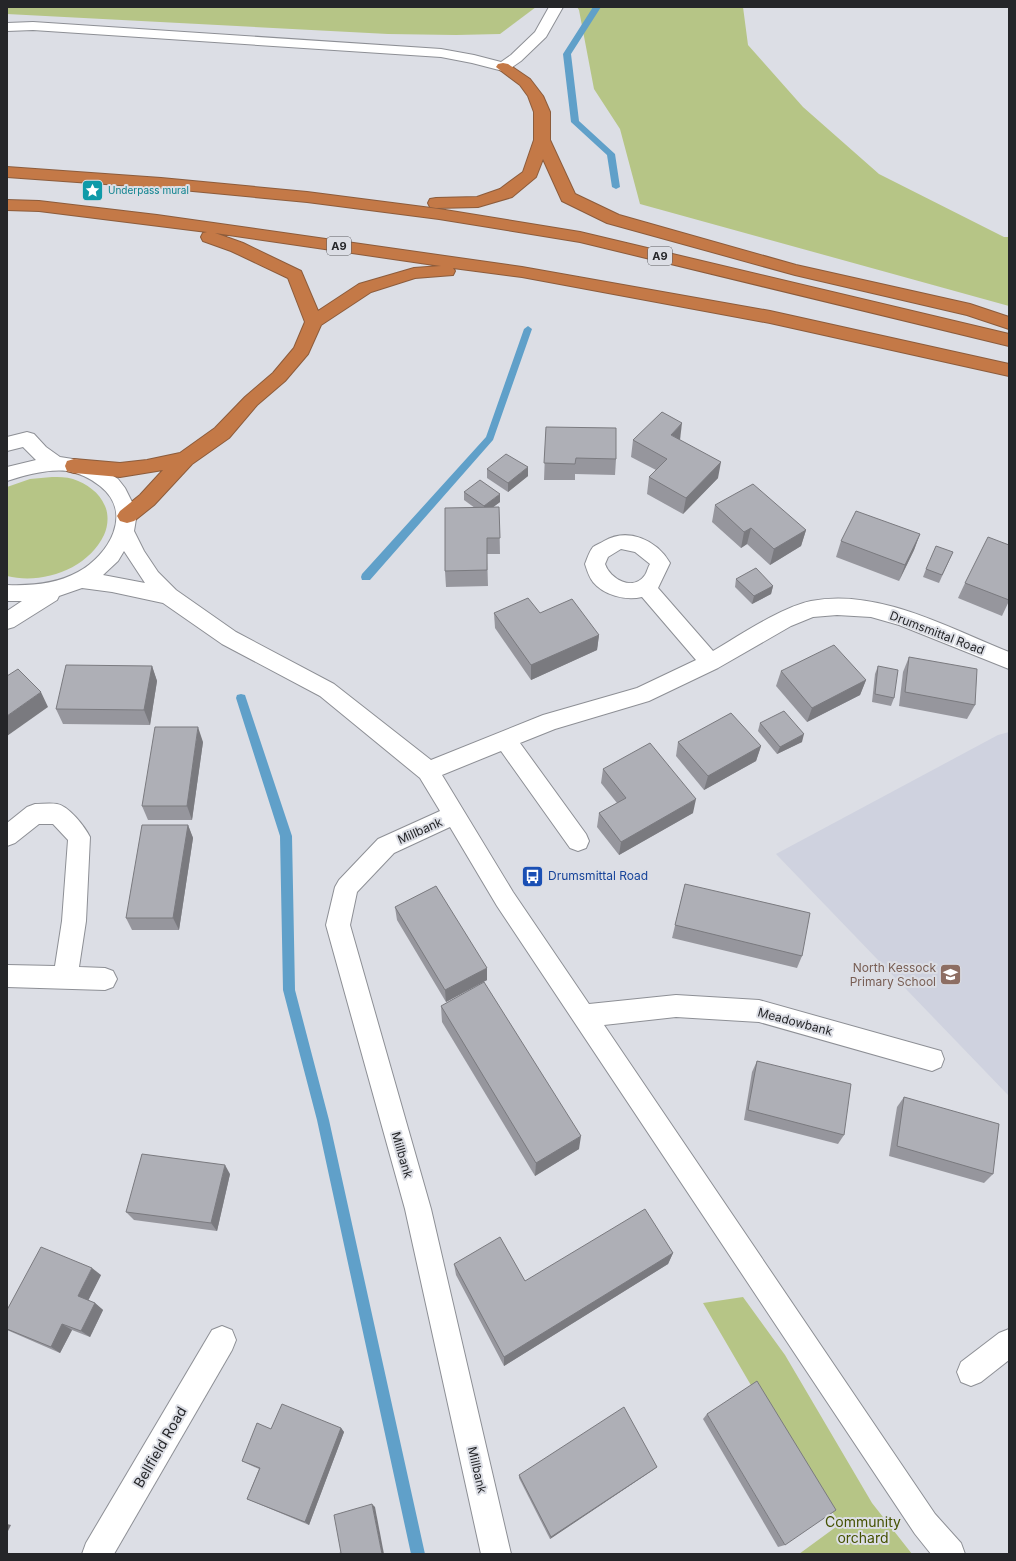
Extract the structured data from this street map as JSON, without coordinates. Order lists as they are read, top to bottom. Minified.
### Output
{"streets":{"highway":["A9"],"street":["Drumsmittal Road","Millbank","Meadowbank","Bellfield Road"]},"parks":["Community orchard"],"places":{"place":["Underpass mural"],"bus stop":["Drumsmittal Road"],"school or university":["North Kessock Primary School"]}}
